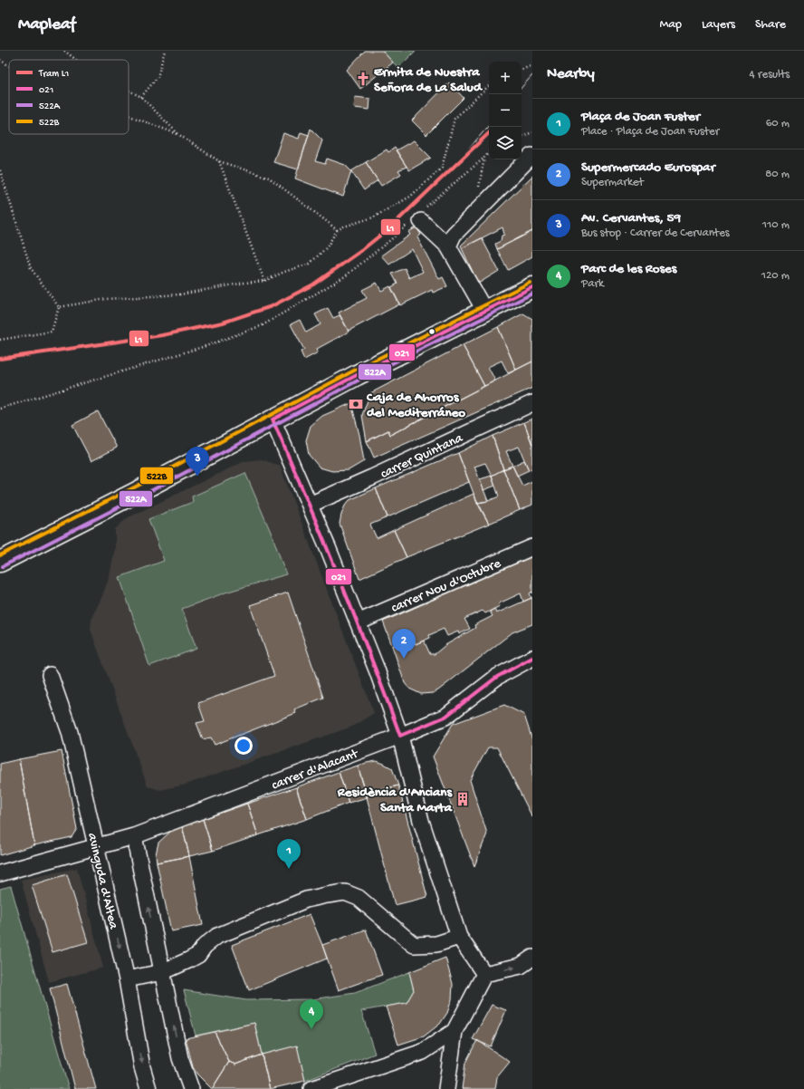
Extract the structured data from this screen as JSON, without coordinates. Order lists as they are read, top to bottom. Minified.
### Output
{"streets":{"street":["carrer Quintana","carrer Nou d'Octubre","carrer d'Alacant","avinguda d'Altea"]},"crossings":[["carrer d'Alacant","avinguda d'Altea"]],"places":{"church":["Ermita de Nuestra Señora de La Salud"],"bank":["Caja de Ahorros del Mediterráneo"],"building":["Residència d'Ancians Santa Marta"]},"lines":["tram line L1","transit line 522B","transit line 021","transit line 522A"],"legend":["Tram L1","021","522A","522B"],"page":{"header":"Mapleaf","nav":["Map","Layers","Share"],"heading":["Nearby","4 results"],"map_buttons":["+","−"],"list":[{"mark":"1","name":"Plaça de Joan Fuster","note":"Place · Plaça de Joan Fuster","value":"60 m"},{"mark":"2","name":"Supermercado Eurospar","note":"Supermarket","value":"80 m"},{"mark":"3","name":"Av. Cervantes, 59","note":"Bus stop · Carrer de Cervantes","value":"110 m"},{"mark":"4","name":"Parc de les Roses","note":"Park","value":"120 m"}],"pins":["3","2","1","4"]}}
